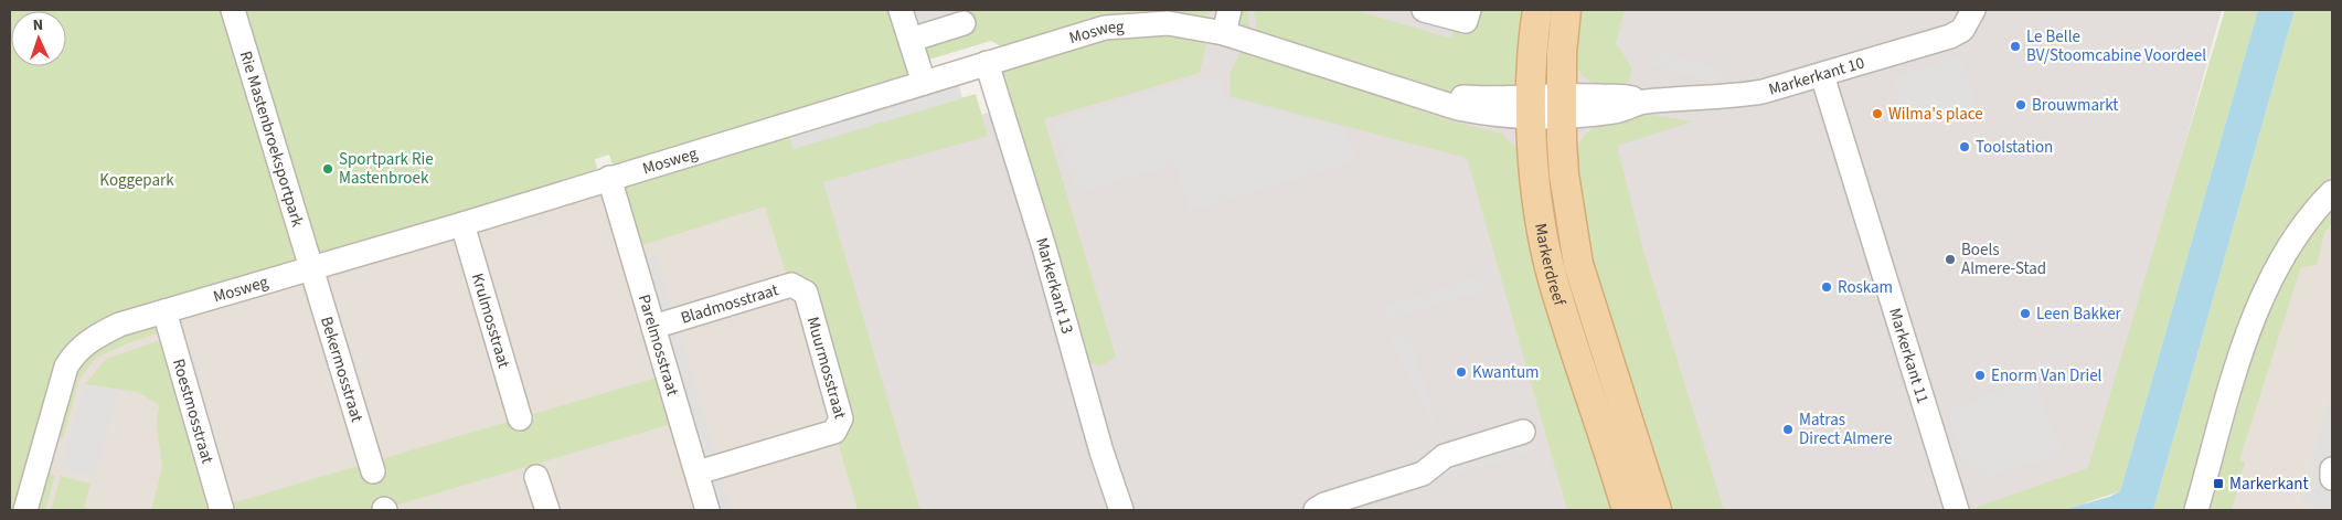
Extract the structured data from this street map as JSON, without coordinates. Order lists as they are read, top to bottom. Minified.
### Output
{"streets":{"main road":["Markerdreef"],"street":["Mosweg","Markerkant 10","Rie Mastenbroeksportpark","Markerkant 13","Bladmosstraat","Krulmosstraat","Parelmosstraat","Markerkant 11","Muurmosstraat","Bekermosstraat","Roestmosstraat"]},"crossings":[["Mosweg","Markerkant 10"],["Mosweg","Rie Mastenbroeksportpark"],["Mosweg","Markerdreef"],["Mosweg","Markerkant 13"],["Mosweg","Krulmosstraat"],["Mosweg","Parelmosstraat"],["Mosweg","Bekermosstraat"],["Mosweg","Roestmosstraat"],["Markerkant 10","Markerdreef"],["Markerkant 10","Markerkant 11"],["Rie Mastenbroeksportpark","Bekermosstraat"],["Bladmosstraat","Parelmosstraat"],["Bladmosstraat","Muurmosstraat"],["Parelmosstraat","Muurmosstraat"]],"parks":["Koggepark"],"places":{"other":["Le Belle BV/Stoomcabine Voordeel","Brouwmarkt","Wilma's place","Toolstation","Sportpark Rie Mastenbroek","Boels Almere-Stad","Roskam","Leen Bakker","Kwantum","Enorm Van Driel","Matras Direct Almere"],"transit":["Markerkant"]},"north":"top"}
